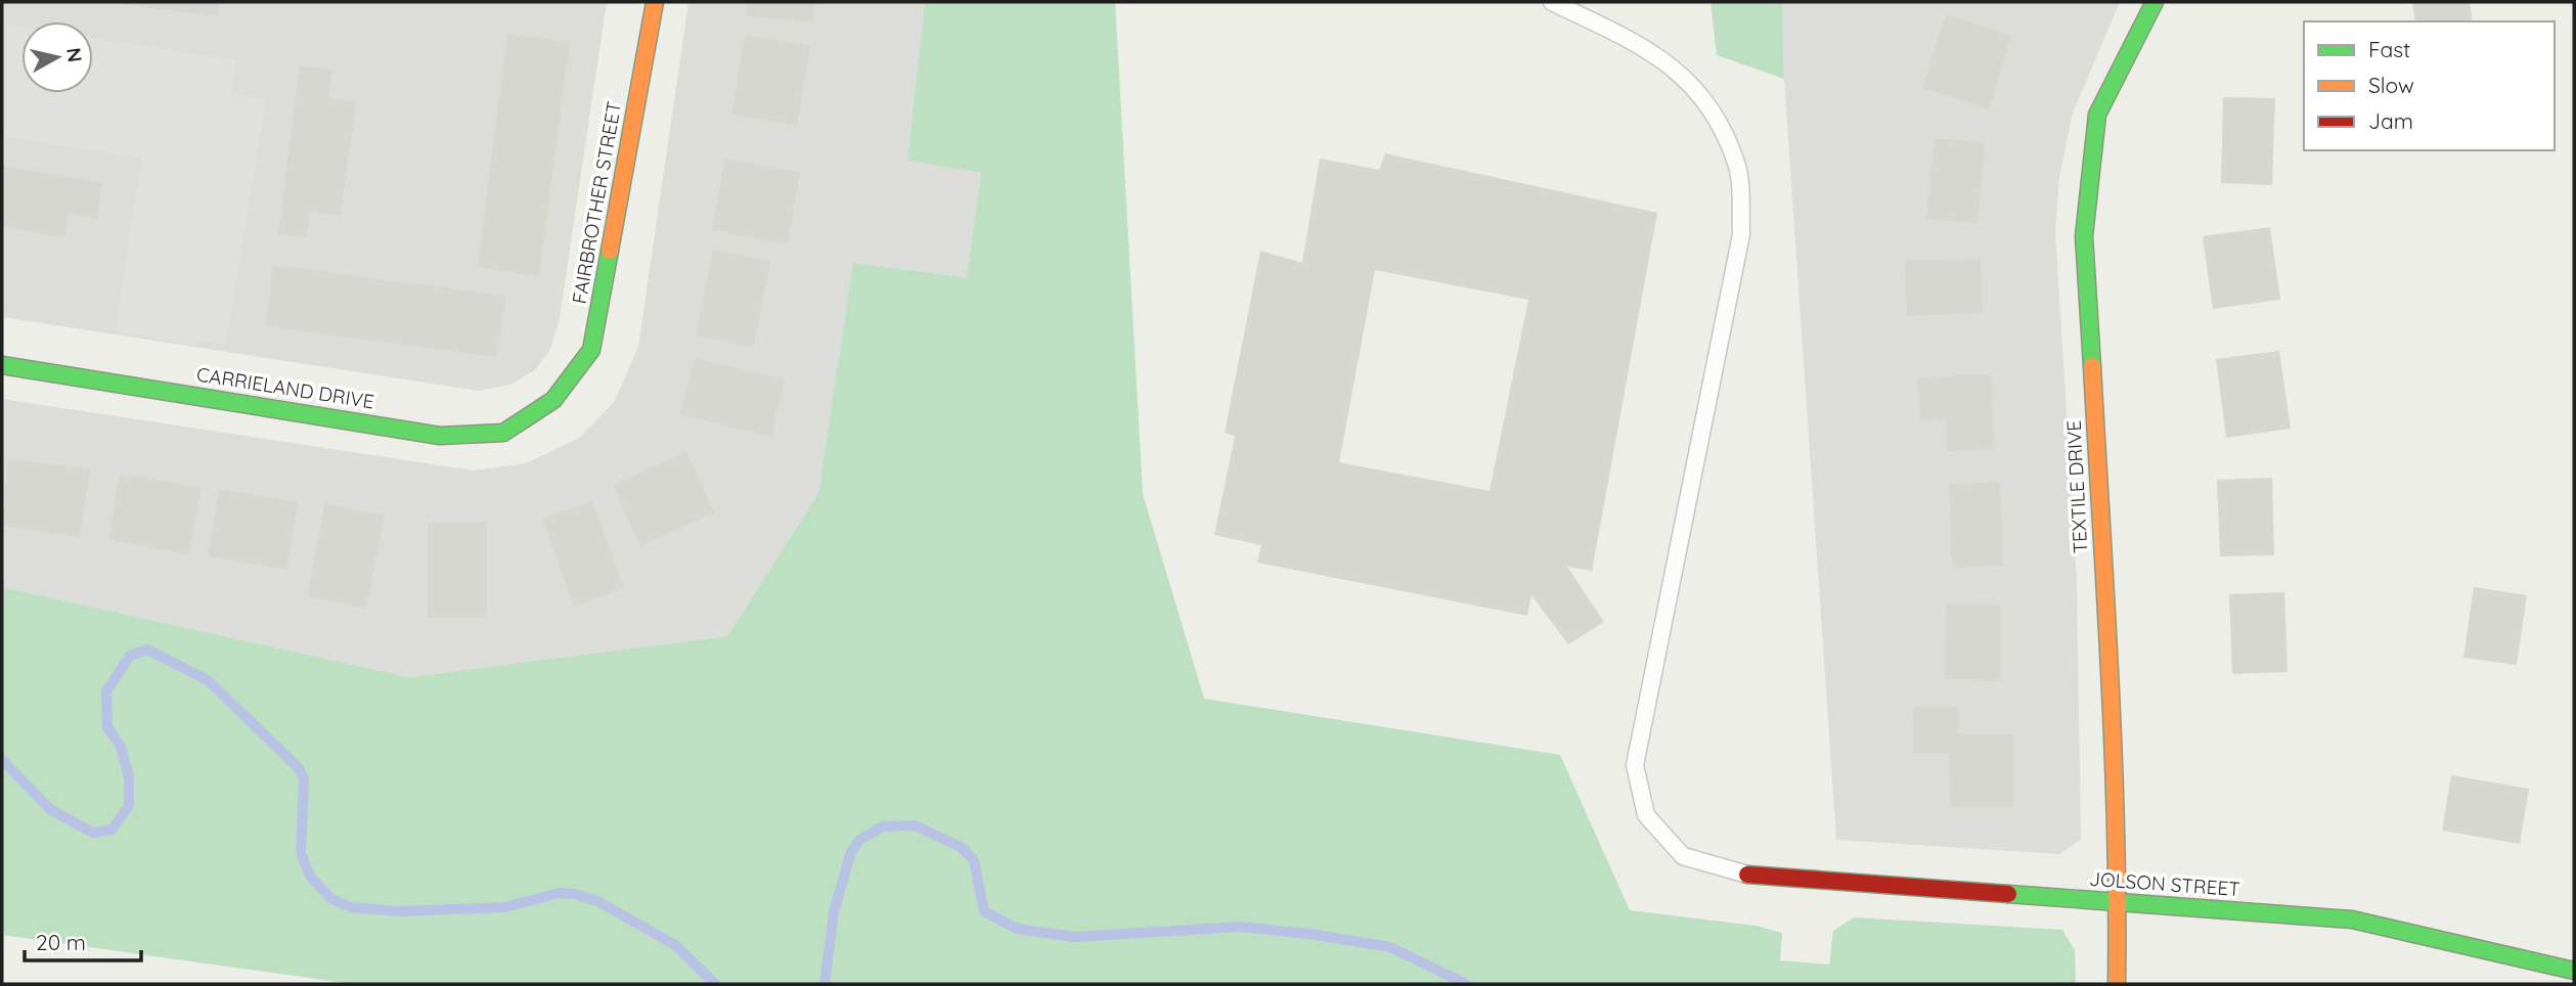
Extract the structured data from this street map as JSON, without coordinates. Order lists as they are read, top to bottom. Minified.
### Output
{"streets":{"street":["FAIRBROTHER STREET","CARRIELAND DRIVE","TEXTILE DRIVE","JOLSON STREET"]},"crossings":[["FAIRBROTHER STREET","CARRIELAND DRIVE"],["TEXTILE DRIVE","JOLSON STREET"]],"legend":["Fast","Slow","Jam"],"scale_bar":"20 m","north":"right"}
